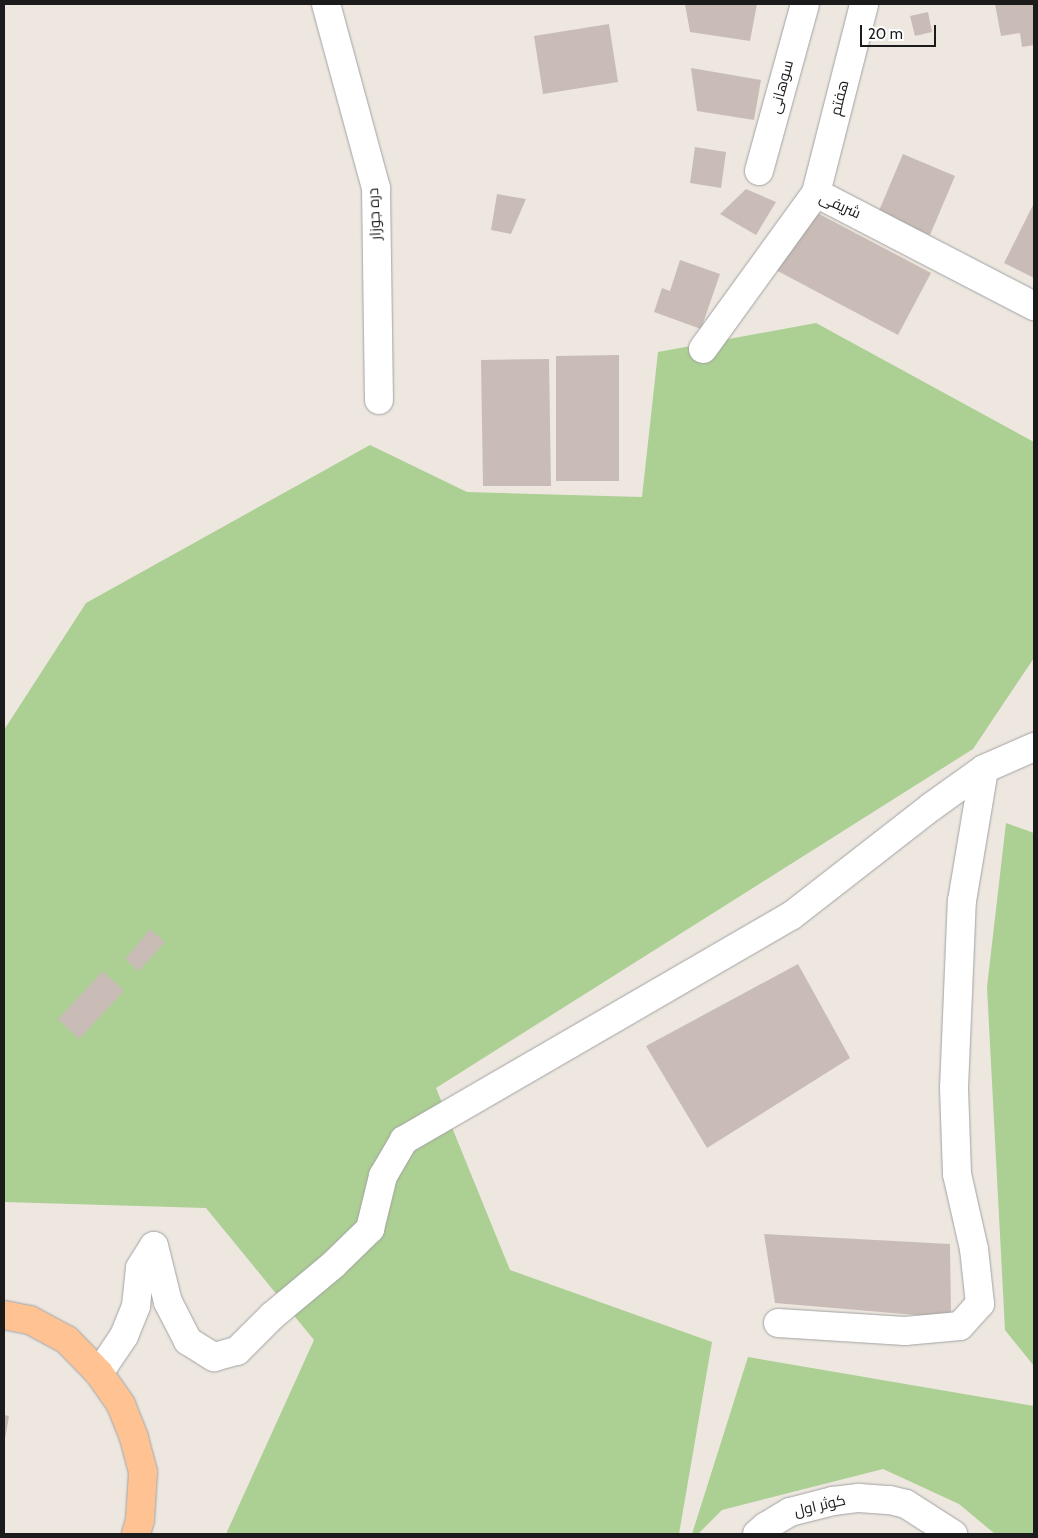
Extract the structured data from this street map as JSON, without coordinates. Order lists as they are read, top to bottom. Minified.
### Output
{"streets":{"street":["سوهانی","هفتم","شریفی","دره جوزار","کوثر اول"]},"crossings":[["هفتم","شریفی"]],"scale_bar":"20 m"}
